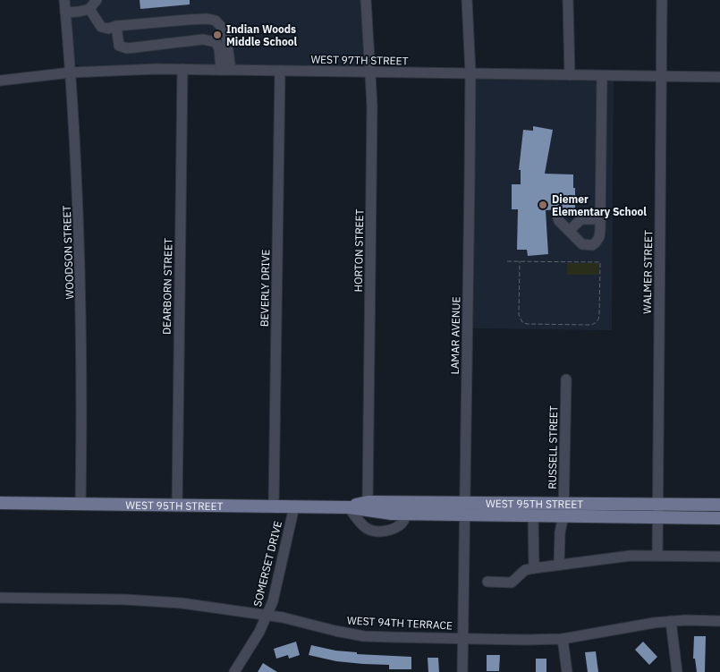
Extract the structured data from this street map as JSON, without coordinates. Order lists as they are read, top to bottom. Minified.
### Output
{"streets":{"main road":["WEST 95TH STREET"],"street":["WEST 97TH STREET","HORTON STREET","WOODSON STREET","WALMER STREET","DEARBORN STREET","BEVERLY DRIVE","LAMAR AVENUE","RUSSELL STREET","SOMERSET DRIVE","WEST 94TH TERRACE"]},"crossings":[["WEST 97TH STREET","HORTON STREET"],["WEST 97TH STREET","WOODSON STREET"],["WEST 97TH STREET","WALMER STREET"],["WEST 97TH STREET","DEARBORN STREET"],["WEST 97TH STREET","BEVERLY DRIVE"],["WEST 97TH STREET","LAMAR AVENUE"],["HORTON STREET","WEST 95TH STREET"],["WOODSON STREET","WEST 95TH STREET"],["WALMER STREET","WEST 95TH STREET"],["DEARBORN STREET","WEST 95TH STREET"],["BEVERLY DRIVE","WEST 95TH STREET"],["LAMAR AVENUE","WEST 95TH STREET"],["LAMAR AVENUE","WEST 94TH TERRACE"],["RUSSELL STREET","WEST 95TH STREET"],["WEST 95TH STREET","SOMERSET DRIVE"],["SOMERSET DRIVE","WEST 94TH TERRACE"]],"places":["Indian Woods Middle School","Diemer Elementary School"]}
